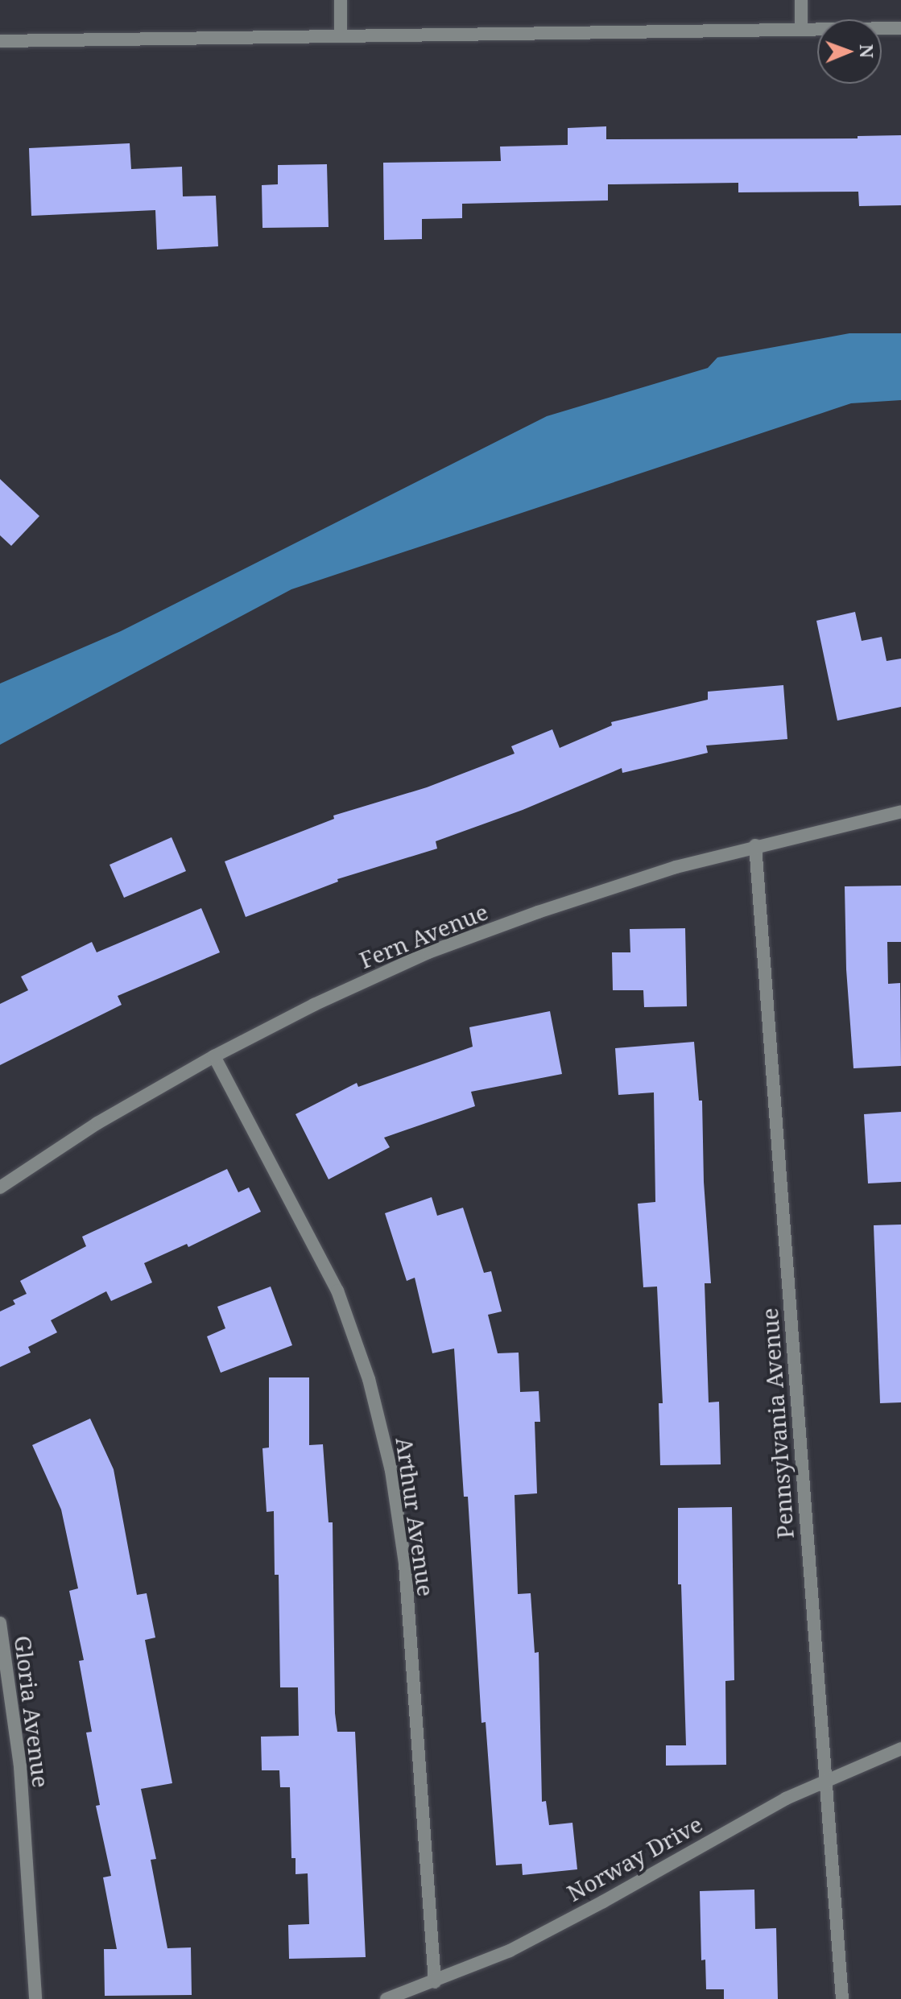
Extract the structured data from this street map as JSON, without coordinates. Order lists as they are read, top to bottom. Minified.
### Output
{"streets":{"street":["Fern Avenue","Pennsylvania Avenue","Arthur Avenue","Gloria Avenue","Norway Drive"]},"crossings":[["Fern Avenue","Pennsylvania Avenue"],["Fern Avenue","Arthur Avenue"],["Pennsylvania Avenue","Norway Drive"],["Arthur Avenue","Norway Drive"]],"north":"right"}
